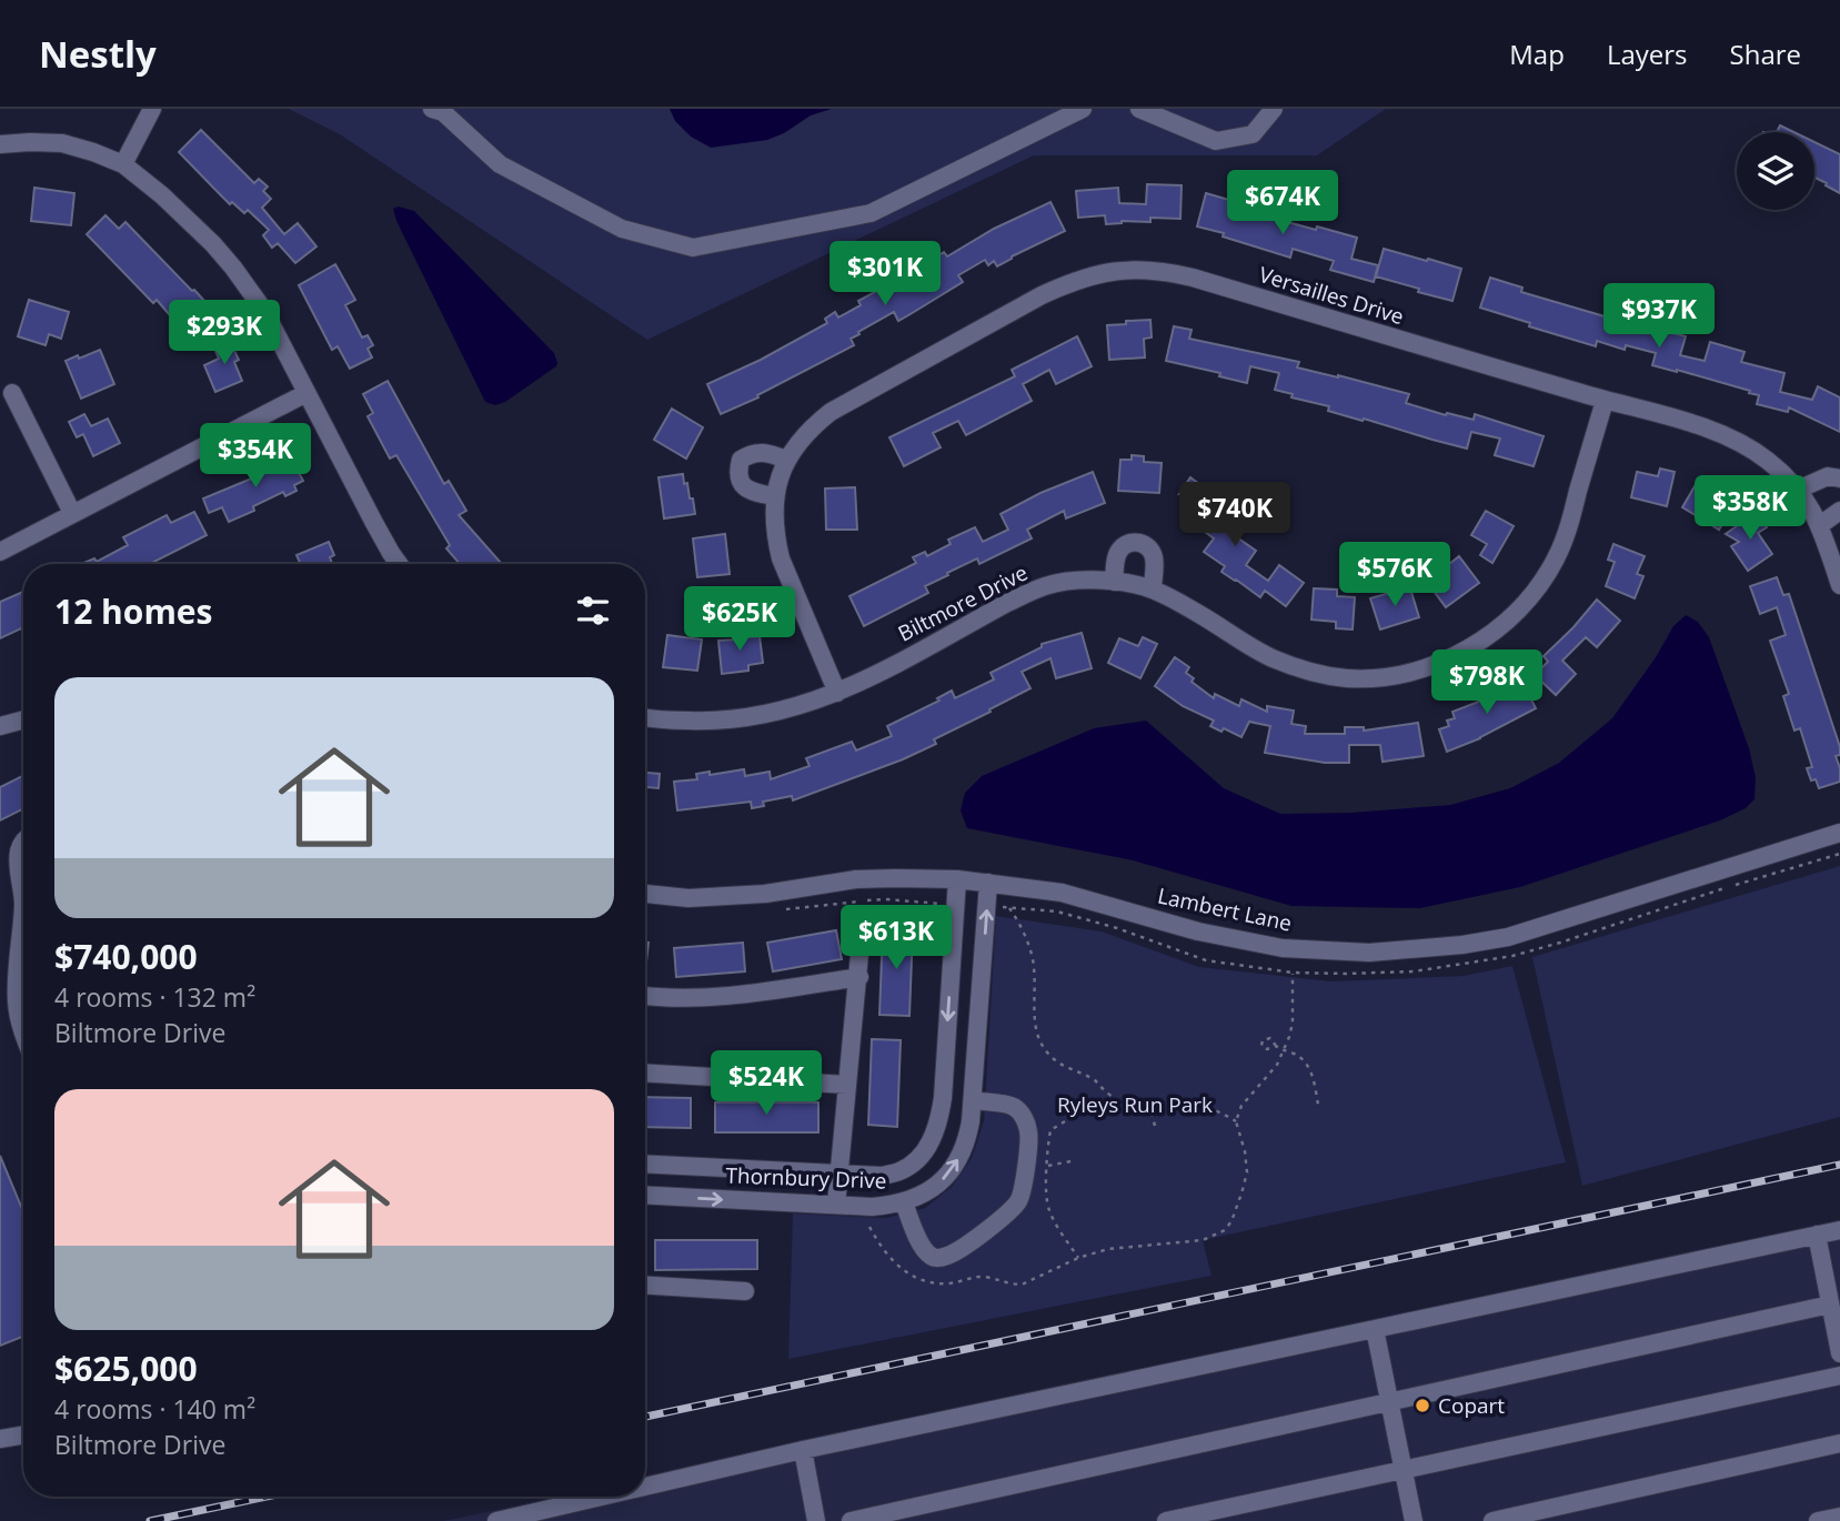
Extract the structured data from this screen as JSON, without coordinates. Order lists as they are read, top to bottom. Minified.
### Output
{"streets":{"street":["Versailles Drive","Biltmore Drive","Lambert Lane","Thornbury Drive"]},"crossings":[["Versailles Drive","Biltmore Drive"],["Lambert Lane","Thornbury Drive"]],"parks":["Ryleys Run Park"],"places":["Copart"],"page":{"header":"Nestly","nav":["Map","Layers","Share"],"price":["$674K","$301K","$937K","$293K","$354K","$358K","$740K","$576K","$625K","$798K","$613K","$524K"],"heading":"12 homes","list":[{"name":"$740,000","note":"4 rooms · 132 m² · Biltmore Drive"},{"name":"$625,000","note":"4 rooms · 140 m² · Biltmore Drive"}]}}
